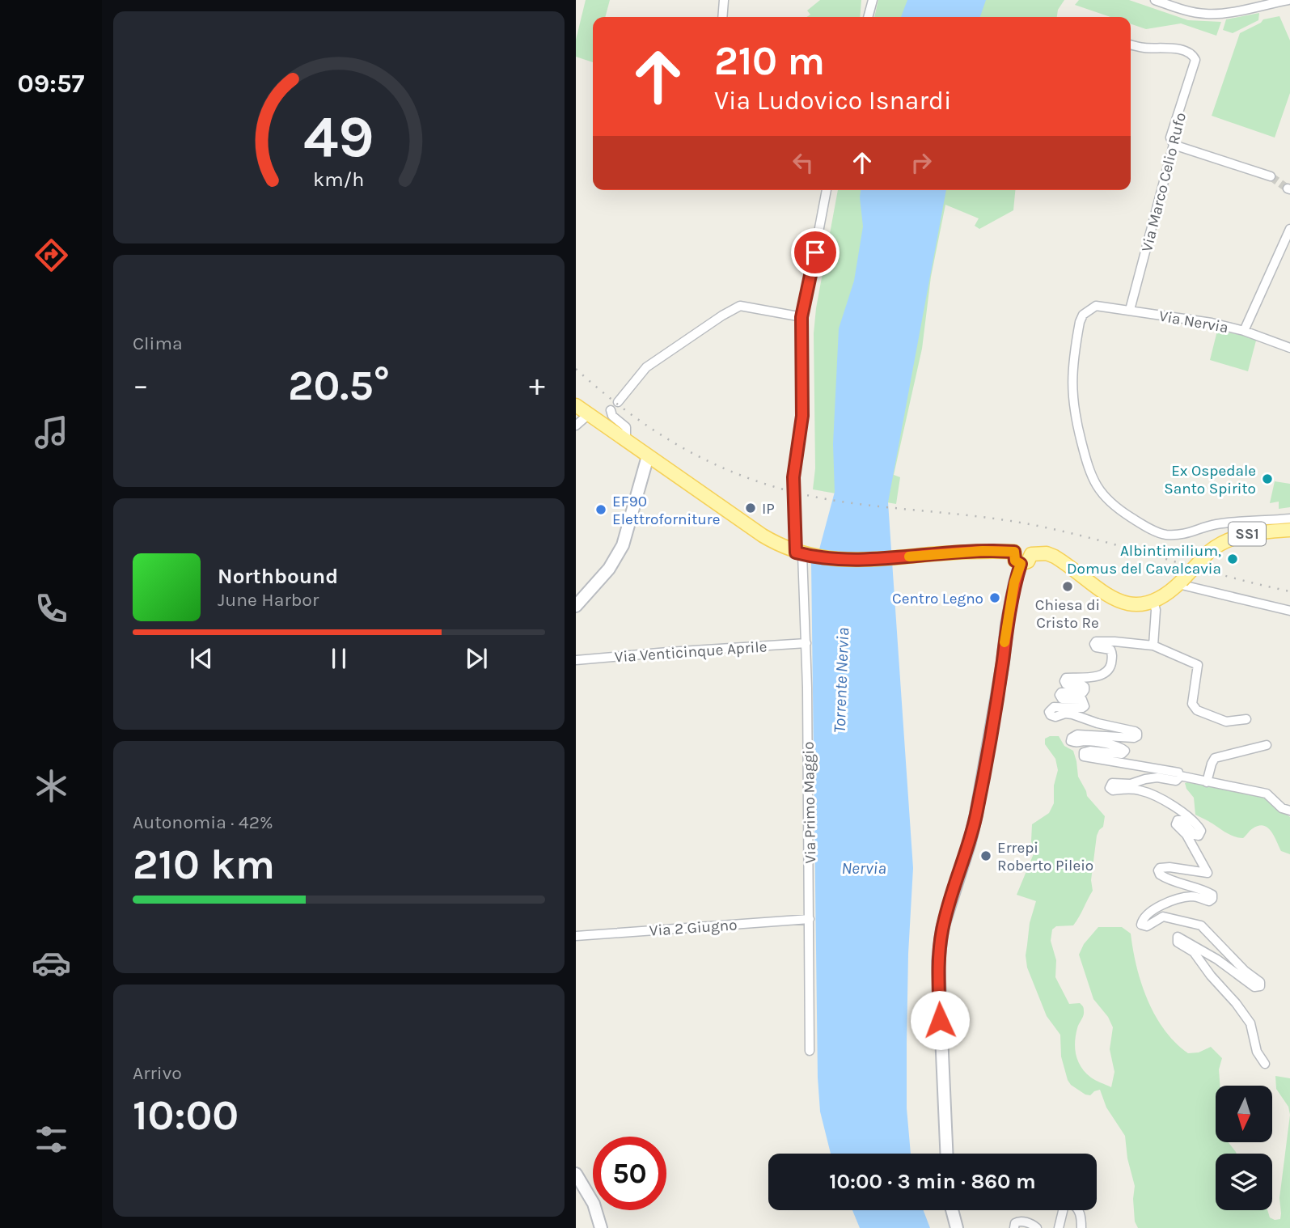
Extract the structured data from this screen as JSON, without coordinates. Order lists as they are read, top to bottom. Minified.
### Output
{"streets":{"main road":["SS1"],"street":["Via Marco Celio Rufo","Via Nervia","Via Venticinque Aprile","Via Primo Maggio","Via 2 Giugno"]},"crossings":[["Via Marco Celio Rufo","Via Nervia"],["Via Venticinque Aprile","Via Primo Maggio"],["Via Primo Maggio","Via 2 Giugno"]],"water":["Torrente Nervia","Nervia"],"places":["Ex Ospedale Santo Spirito","IP","EF90 Elettroforniture","Albintimilium, Domus del Cavalcavia","Chiesa di Cristo Re","Centro Legno","Errepi Roberto Pileio"],"north":"bottom","page":{"tabs":"09:57","turn":["210 m","Via Ludovico Isnardi"],"tile":["Clima",["Autonomia · 42%","210 km"],["Arrivo","10:00"]],"heat":["−","20.5°","+"],"song":["Northbound","June Harbor"],"limit":"50","trip":"10:00 · 3 min · 860 m","gauge":["49","km/h"]}}
